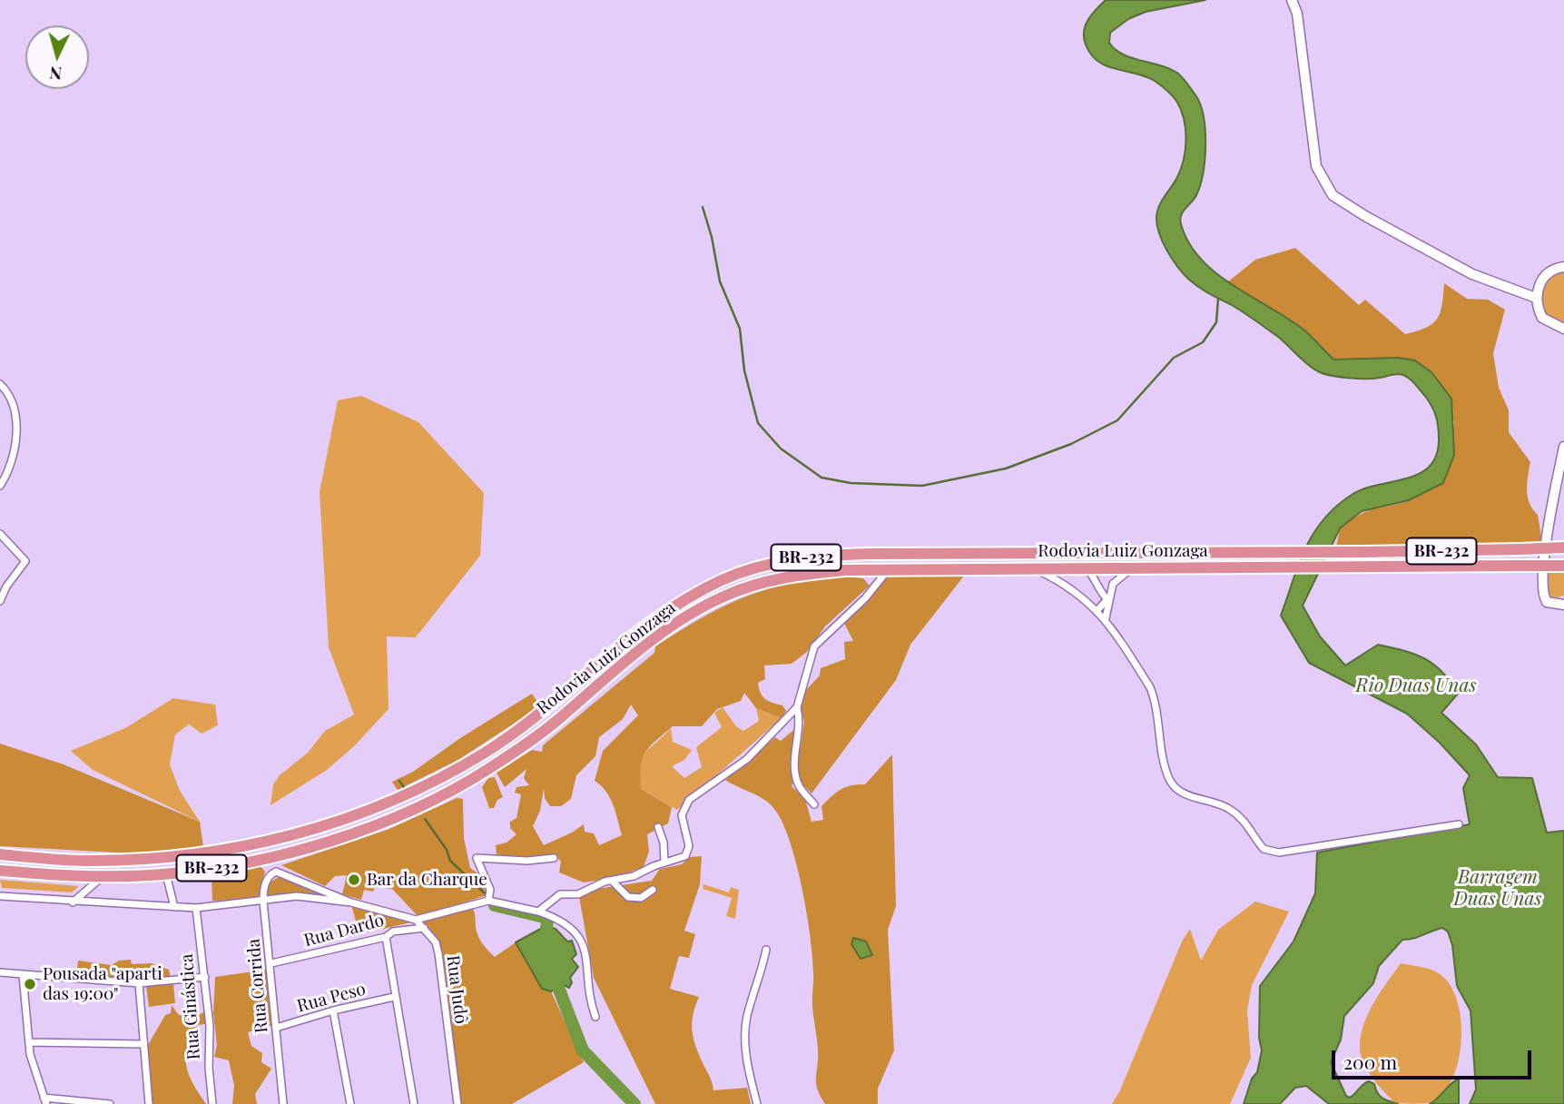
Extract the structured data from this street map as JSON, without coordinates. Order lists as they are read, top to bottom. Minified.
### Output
{"streets":{"highway":["Rodovia Luiz Gonzaga","BR-232"],"street":["Rua Dardo","Rua Corrida","Rua Judô","Rua Peso","Rua Ginástica"]},"crossings":[["Rua Dardo","Rua Corrida"],["Rua Dardo","Rua Judô"],["Rua Corrida","Rua Peso"]],"water":["Rio Duas Unas","Barragem Duas Unas"],"places":["Bar da Charque","Pousada \"aparti das 19:00\""],"scale_bar":"200 m","north":"bottom"}
